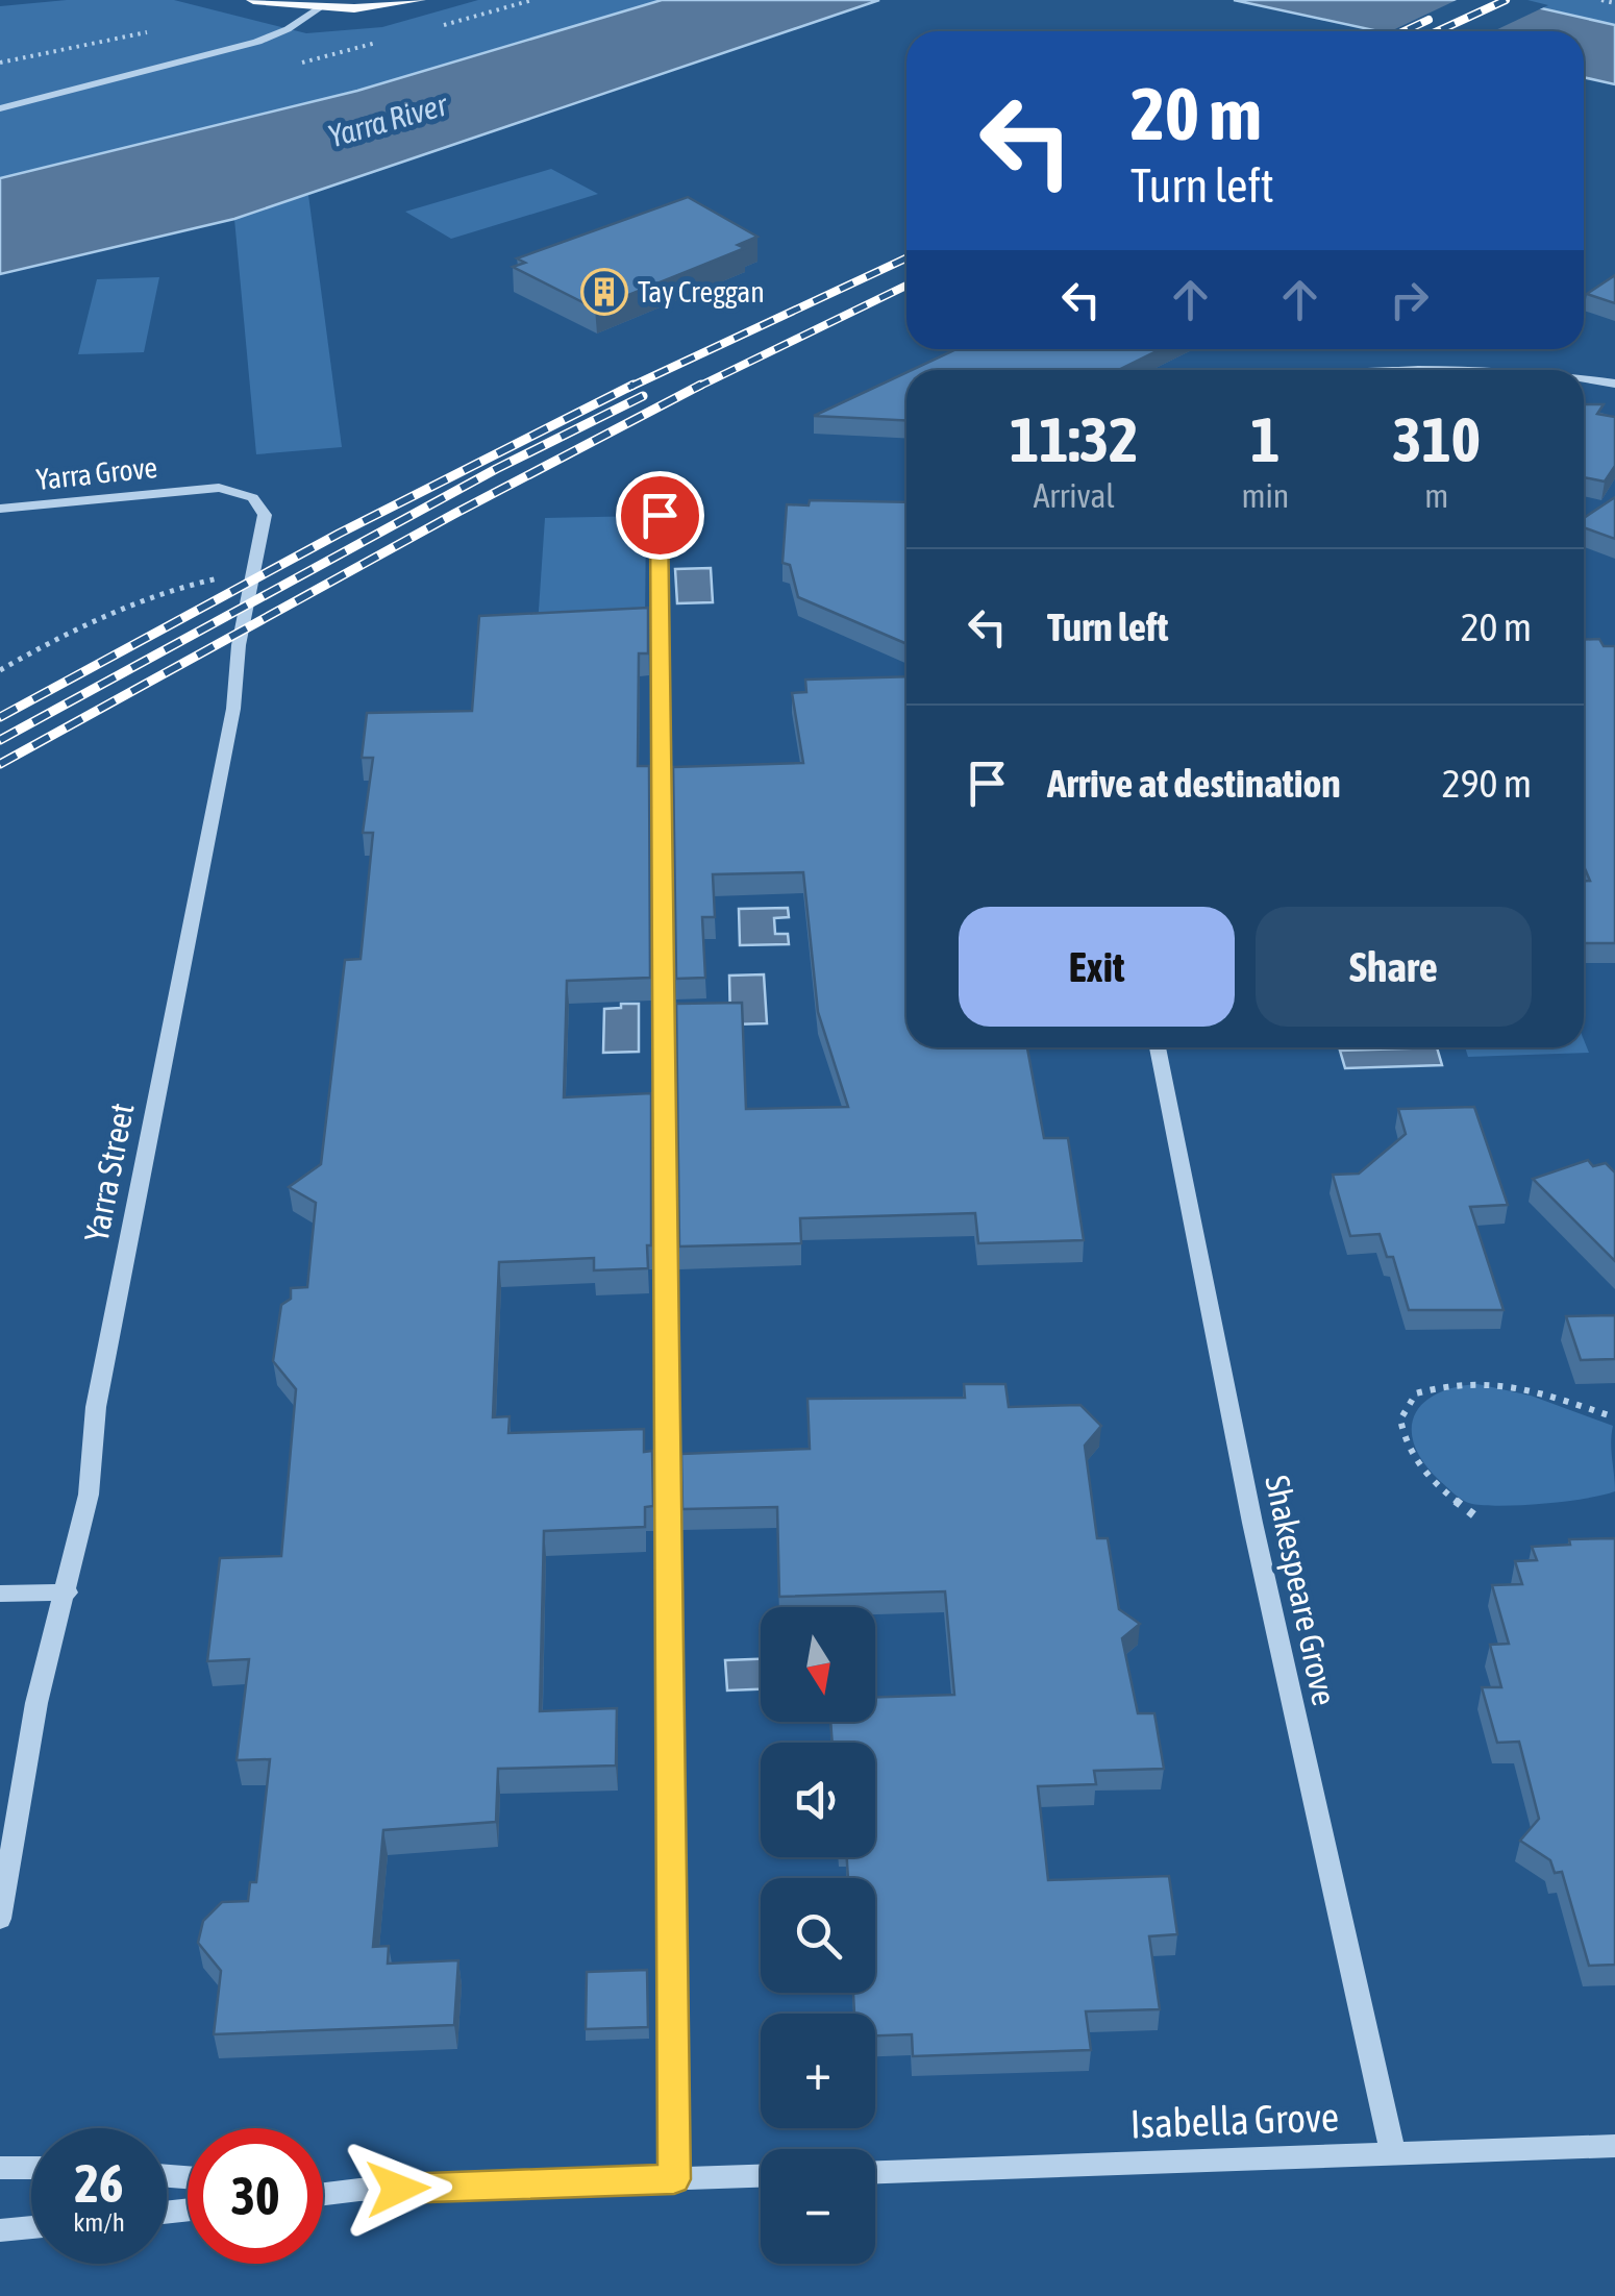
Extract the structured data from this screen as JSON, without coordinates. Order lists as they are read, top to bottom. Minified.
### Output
{"streets":{"street":["Yarra Grove","Yarra Street","Shakespeare Grove","Isabella Grove"]},"crossings":[["Yarra Grove","Yarra Street"],["Shakespeare Grove","Isabella Grove"]],"water":["Yarra River"],"places":{"building":["Tay Creggan"]},"north":"bottom","page":{"turn":["20 m","Turn left"],"eta":["11:32","Arrival","1","min","310","m"],"list":[{"name":"Turn left","value":"20 m"},{"name":"Arrive at destination","value":"290 m"}],"buttons":["Exit","Share"],"map_buttons":["+","−"],"speed":"26 km/h","limit":"30"}}
